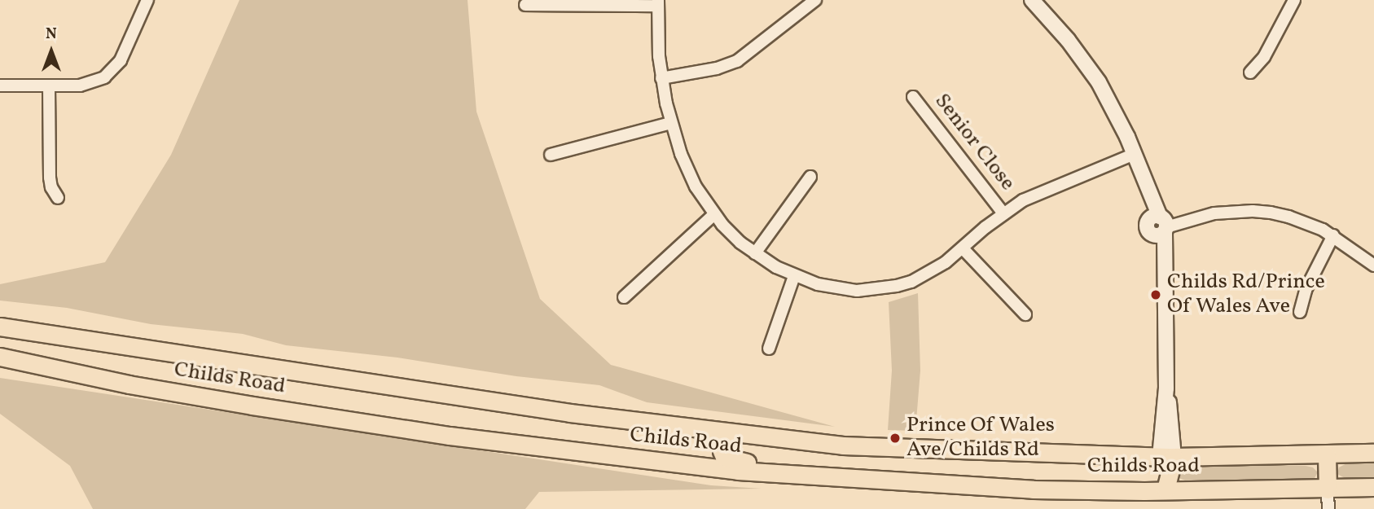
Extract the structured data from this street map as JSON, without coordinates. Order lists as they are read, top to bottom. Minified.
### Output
{"streets":{"main road":["Childs Road"],"street":["Senior Close"]},"places":["Childs Rd/Prince Of Wales Ave","Prince Of Wales Ave/Childs Rd"],"north":"top"}
